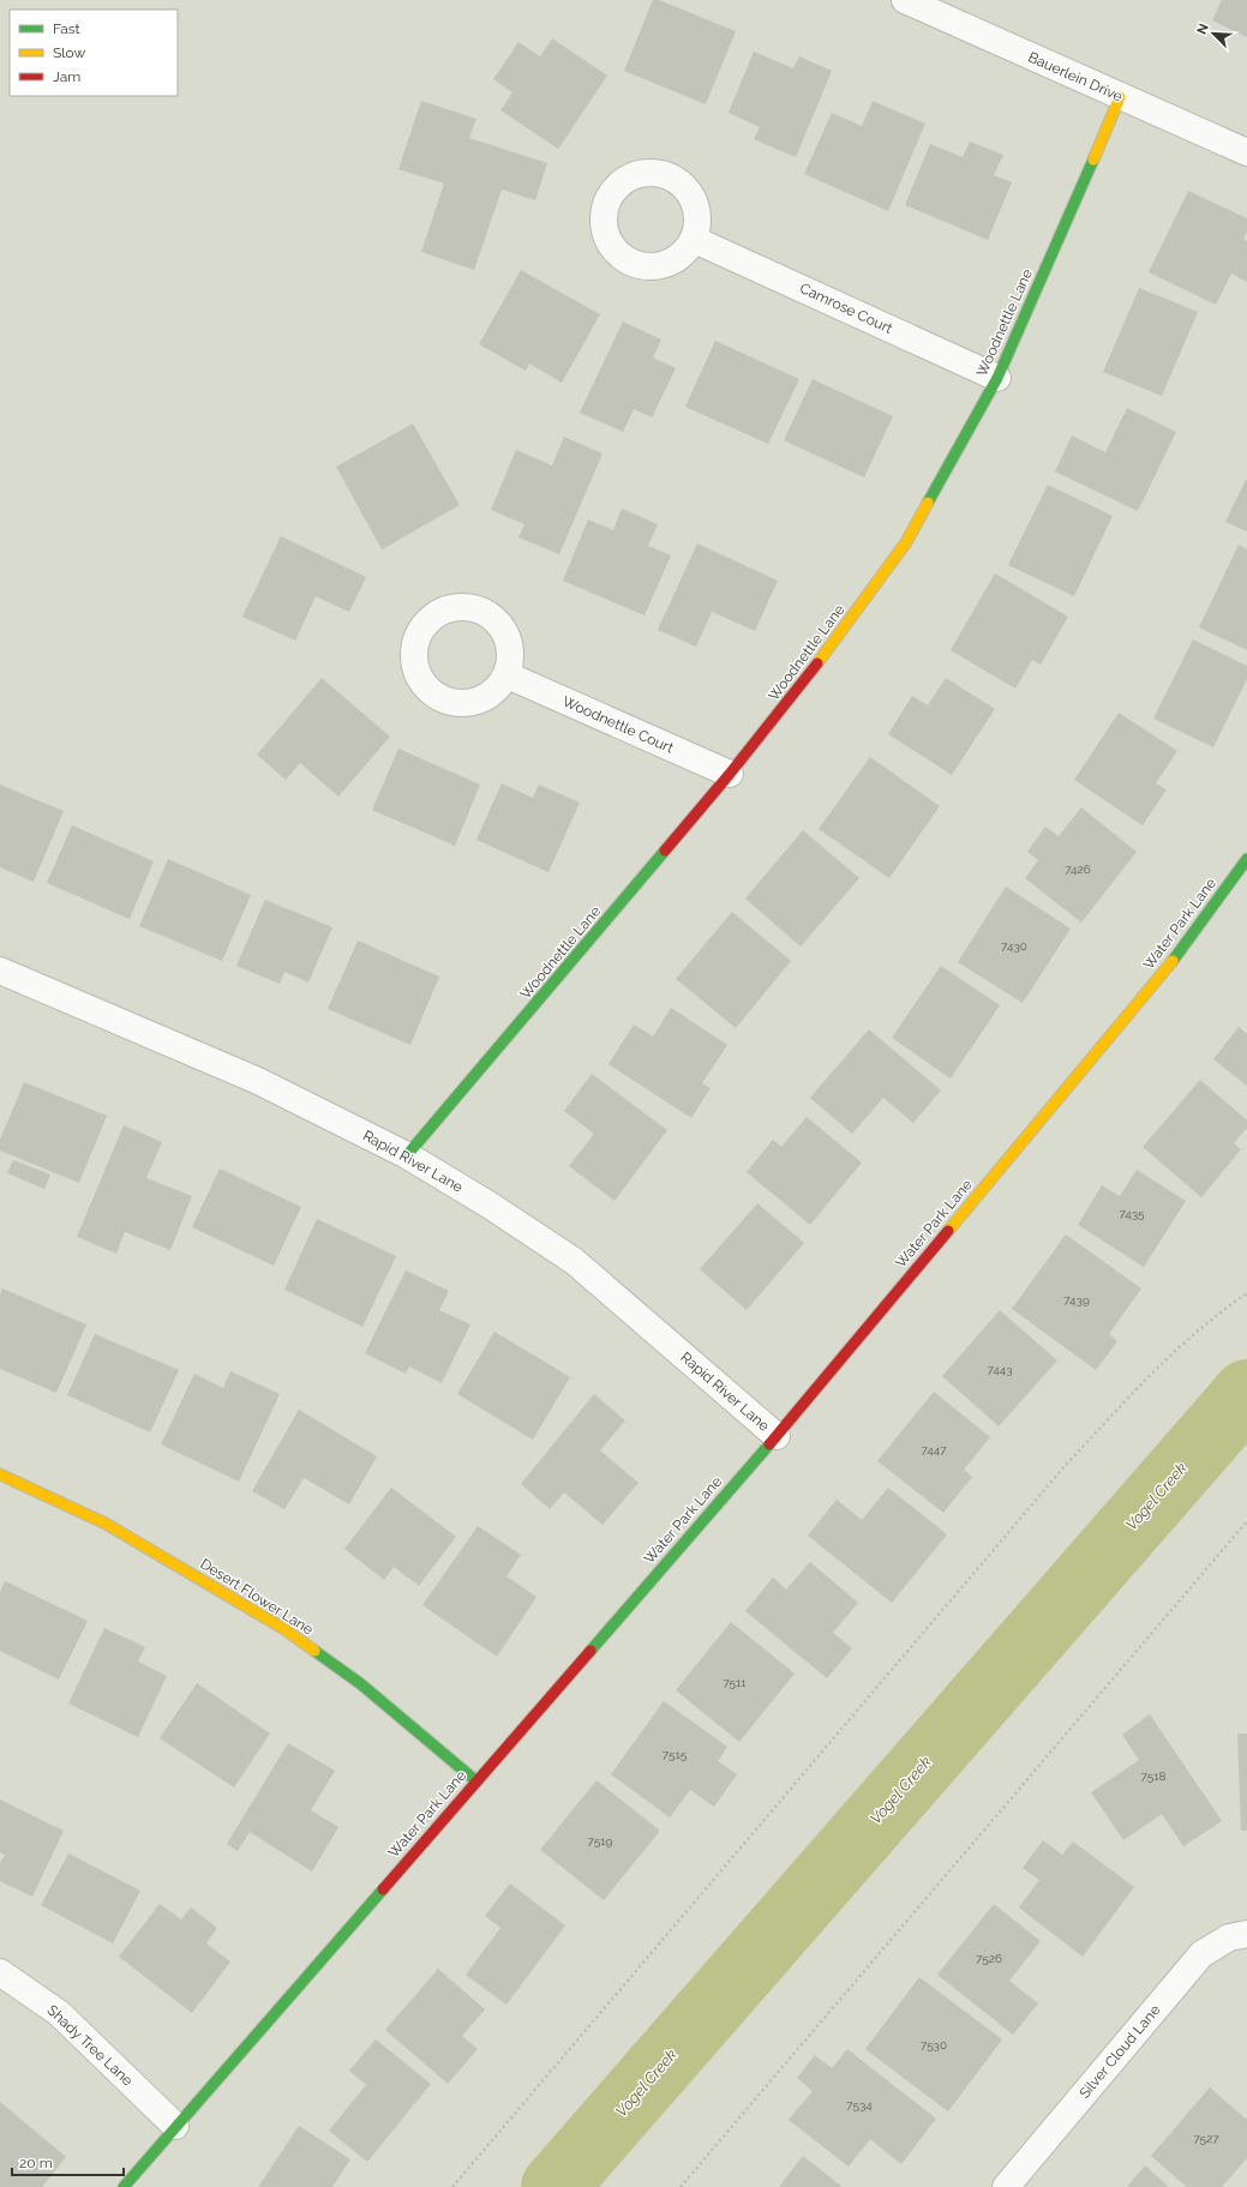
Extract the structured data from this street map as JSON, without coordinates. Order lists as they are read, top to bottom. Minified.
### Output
{"streets":{"street":["Bauerlein Drive","Camrose Court","Woodnettle Lane","Woodnettle Court","Water Park Lane","Rapid River Lane","Desert Flower Lane","Shady Tree Lane","Silver Cloud Lane"]},"crossings":[["Bauerlein Drive","Woodnettle Lane"],["Camrose Court","Woodnettle Lane"],["Woodnettle Lane","Woodnettle Court"],["Woodnettle Lane","Rapid River Lane"],["Water Park Lane","Rapid River Lane"],["Water Park Lane","Desert Flower Lane"],["Water Park Lane","Shady Tree Lane"]],"water":["Vogel Creek"],"house_numbers":["7426","7430","7435","7439","7443","7447","7511","7515","7518","7519","7526","7530","7534","7527"],"legend":["Fast","Slow","Jam"],"scale_bar":"20 m","north":"top left"}
